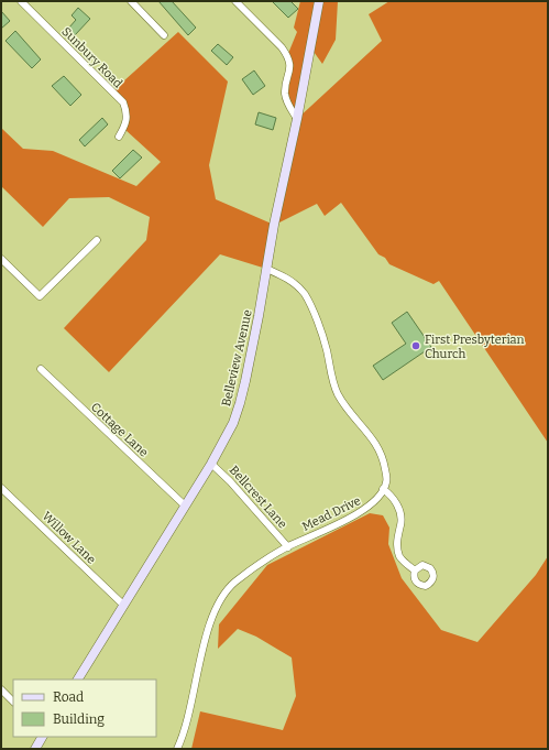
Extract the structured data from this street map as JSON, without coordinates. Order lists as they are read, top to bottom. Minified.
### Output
{"streets":{"street":["Sunbury Road","Belleview Avenue","Cottage Lane","Bellcrest Lane","Mead Drive","Willow Lane"]},"crossings":[["Belleview Avenue","Cottage Lane"],["Belleview Avenue","Bellcrest Lane"],["Belleview Avenue","Willow Lane"],["Bellcrest Lane","Mead Drive"]],"places":["First Presbyterian Church"],"legend":["Road","Building"]}
